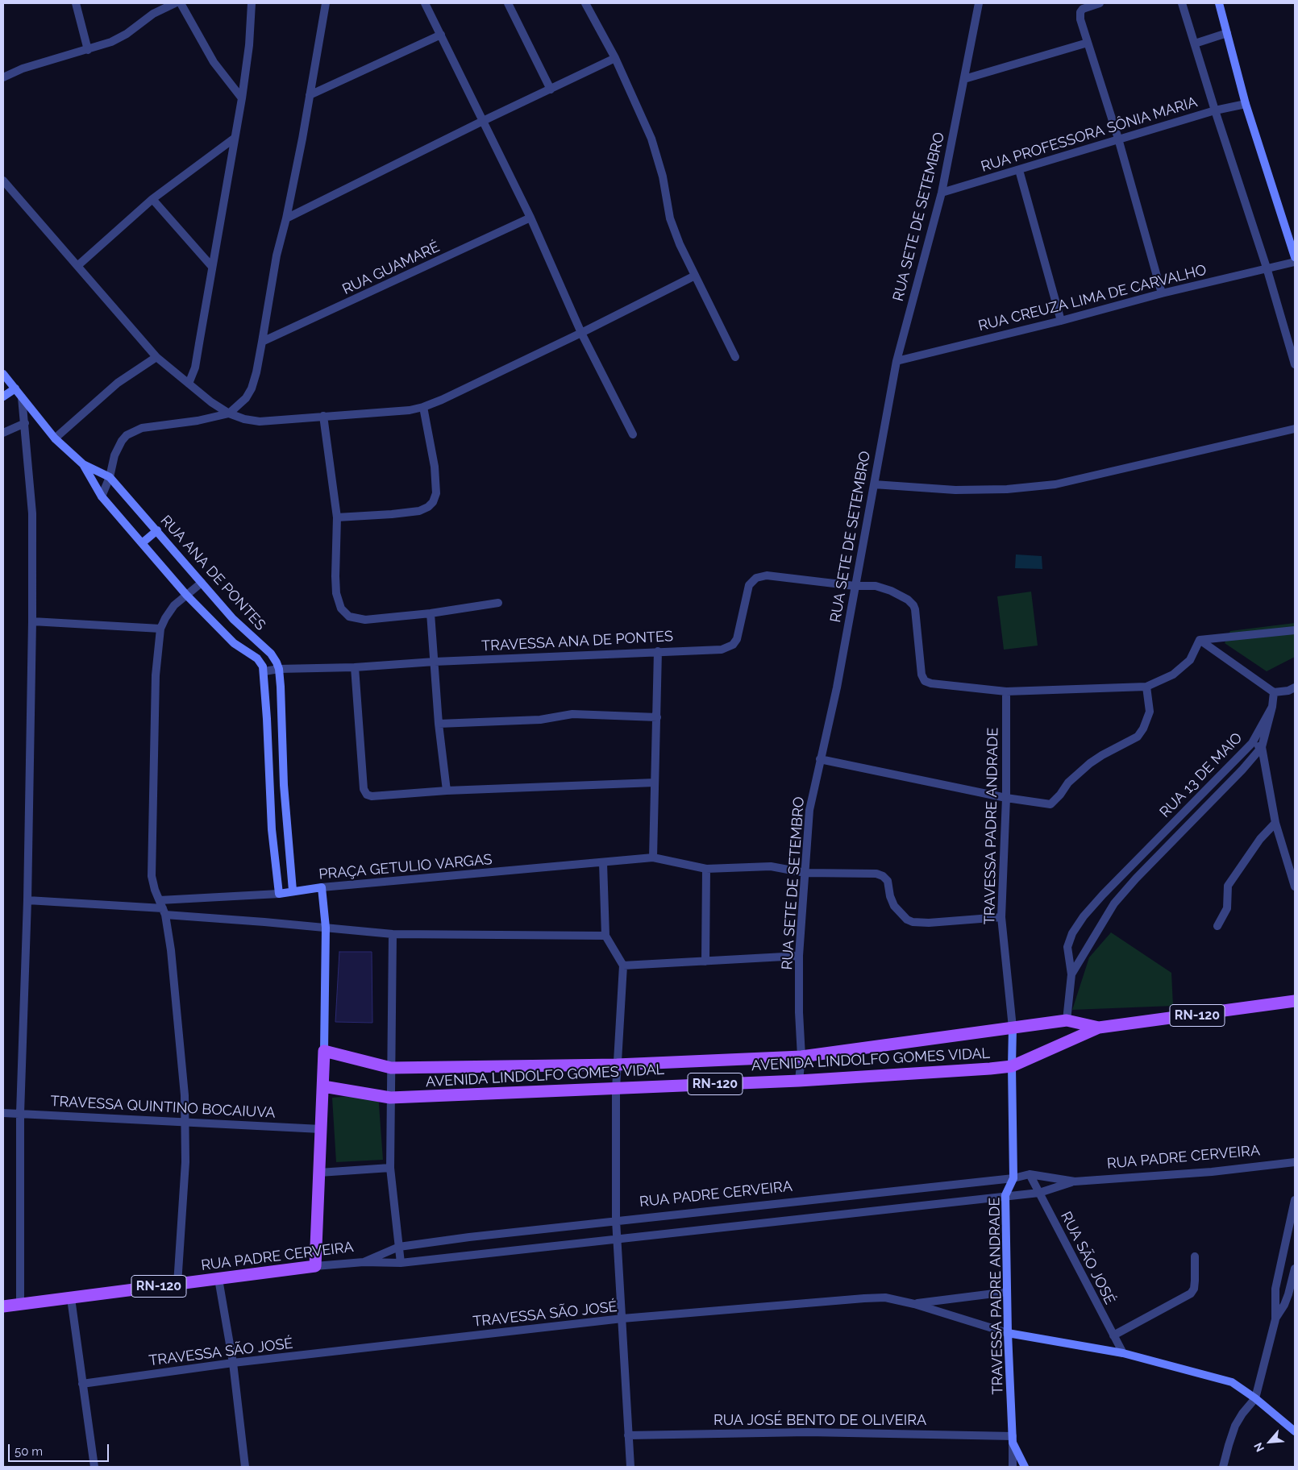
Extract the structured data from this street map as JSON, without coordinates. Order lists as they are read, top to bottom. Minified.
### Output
{"streets":{"main road":["RUA ANA DE PONTES","TRAVESSA PADRE ANDRADE","PRAÇA GETULIO VARGAS","RN-120","AVENIDA LINDOLFO GOMES VIDAL","RUA PADRE CERVEIRA"],"street":["RUA PROFESSORA SÔNIA MARIA","RUA SETE DE SETEMBRO","RUA GUAMARÉ","RUA CREUZA LIMA DE CARVALHO","TRAVESSA ANA DE PONTES","RUA 13 DE MAIO","TRAVESSA QUINTINO BOCAIUVA","RUA SÃO JOSÉ","TRAVESSA SÃO JOSÉ","RUA JOSÉ BENTO DE OLIVEIRA"]},"crossings":[["RUA PROFESSORA SÔNIA MARIA","RUA SETE DE SETEMBRO"],["RUA SETE DE SETEMBRO","RUA CREUZA LIMA DE CARVALHO"],["RUA SETE DE SETEMBRO","TRAVESSA ANA DE PONTES"],["RUA SETE DE SETEMBRO","PRAÇA GETULIO VARGAS"],["RUA SETE DE SETEMBRO","AVENIDA LINDOLFO GOMES VIDAL"],["RUA ANA DE PONTES","TRAVESSA ANA DE PONTES"],["RUA ANA DE PONTES","PRAÇA GETULIO VARGAS"],["RUA 13 DE MAIO","AVENIDA LINDOLFO GOMES VIDAL"],["TRAVESSA PADRE ANDRADE","PRAÇA GETULIO VARGAS"],["TRAVESSA PADRE ANDRADE","AVENIDA LINDOLFO GOMES VIDAL"],["TRAVESSA PADRE ANDRADE","RUA PADRE CERVEIRA"],["TRAVESSA PADRE ANDRADE","TRAVESSA SÃO JOSÉ"],["TRAVESSA PADRE ANDRADE","RUA JOSÉ BENTO DE OLIVEIRA"],["RUA PADRE CERVEIRA","RUA SÃO JOSÉ"]],"scale_bar":"50 m","north":"bottom left"}
